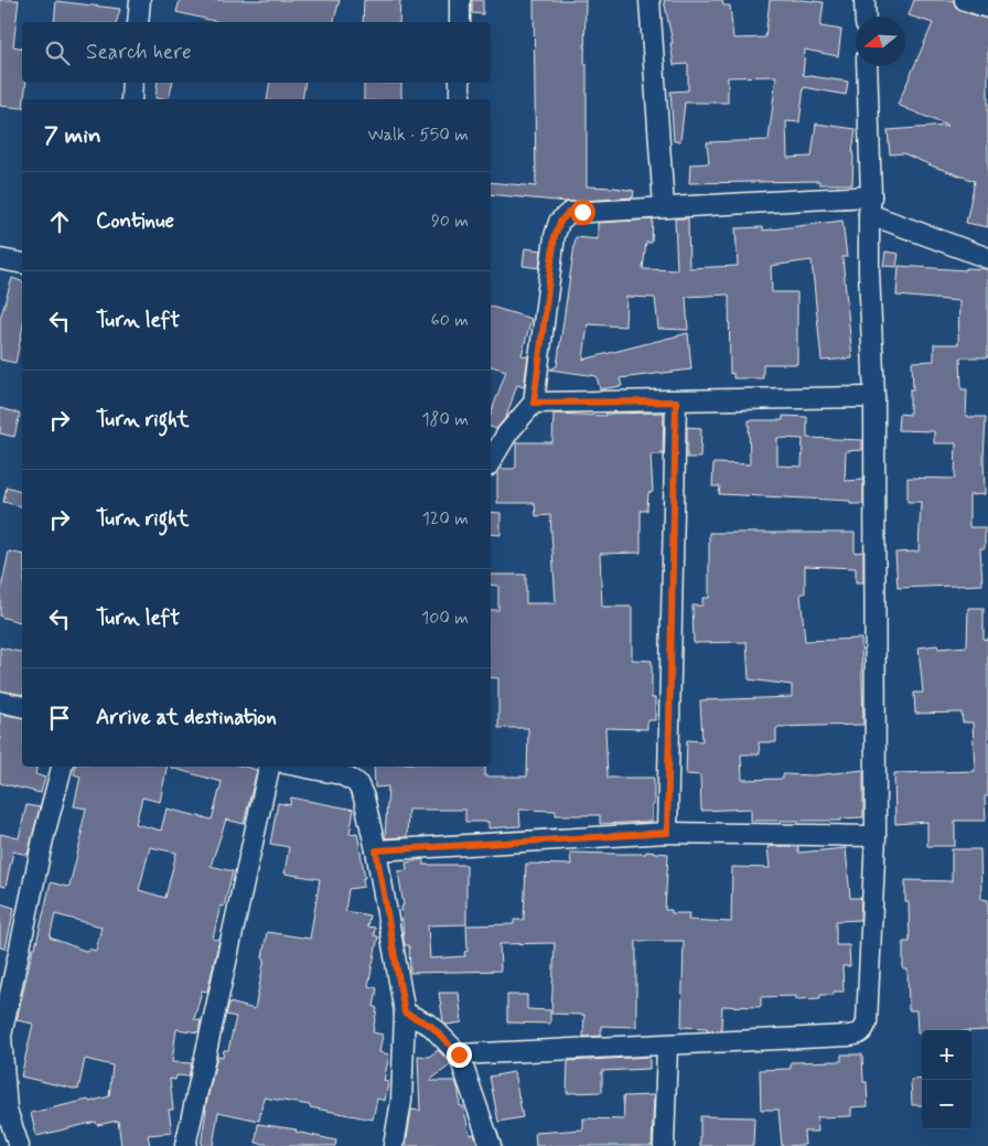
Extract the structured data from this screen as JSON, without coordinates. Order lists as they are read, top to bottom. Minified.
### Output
{"north":"left","page":{"search":"Search here","heading":["7 min","Walk · 550 m"],"list":[["Continue","90 m"],["Turn left","60 m"],["Turn right","180 m"],["Turn right","120 m"],["Turn left","100 m"],"Arrive at destination"],"map_buttons":["+","−"]}}
